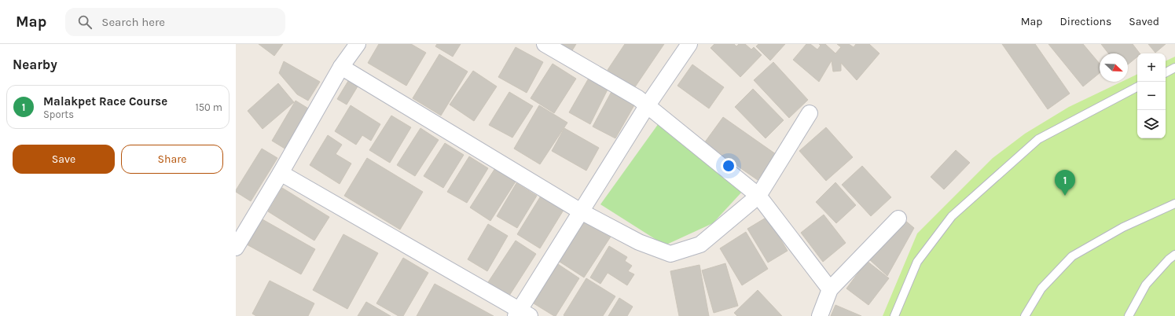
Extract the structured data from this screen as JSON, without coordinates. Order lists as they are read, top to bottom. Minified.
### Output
{"north":"bottom right","page":{"header":"Map","search":"Search here","nav":["Map","Directions","Saved"],"heading":"Nearby","map_buttons":["+","−"],"list":[{"mark":"1","name":"Malakpet Race Course","note":"Sports","value":"150 m"}],"buttons":["Save","Share"],"pins":"1"}}
